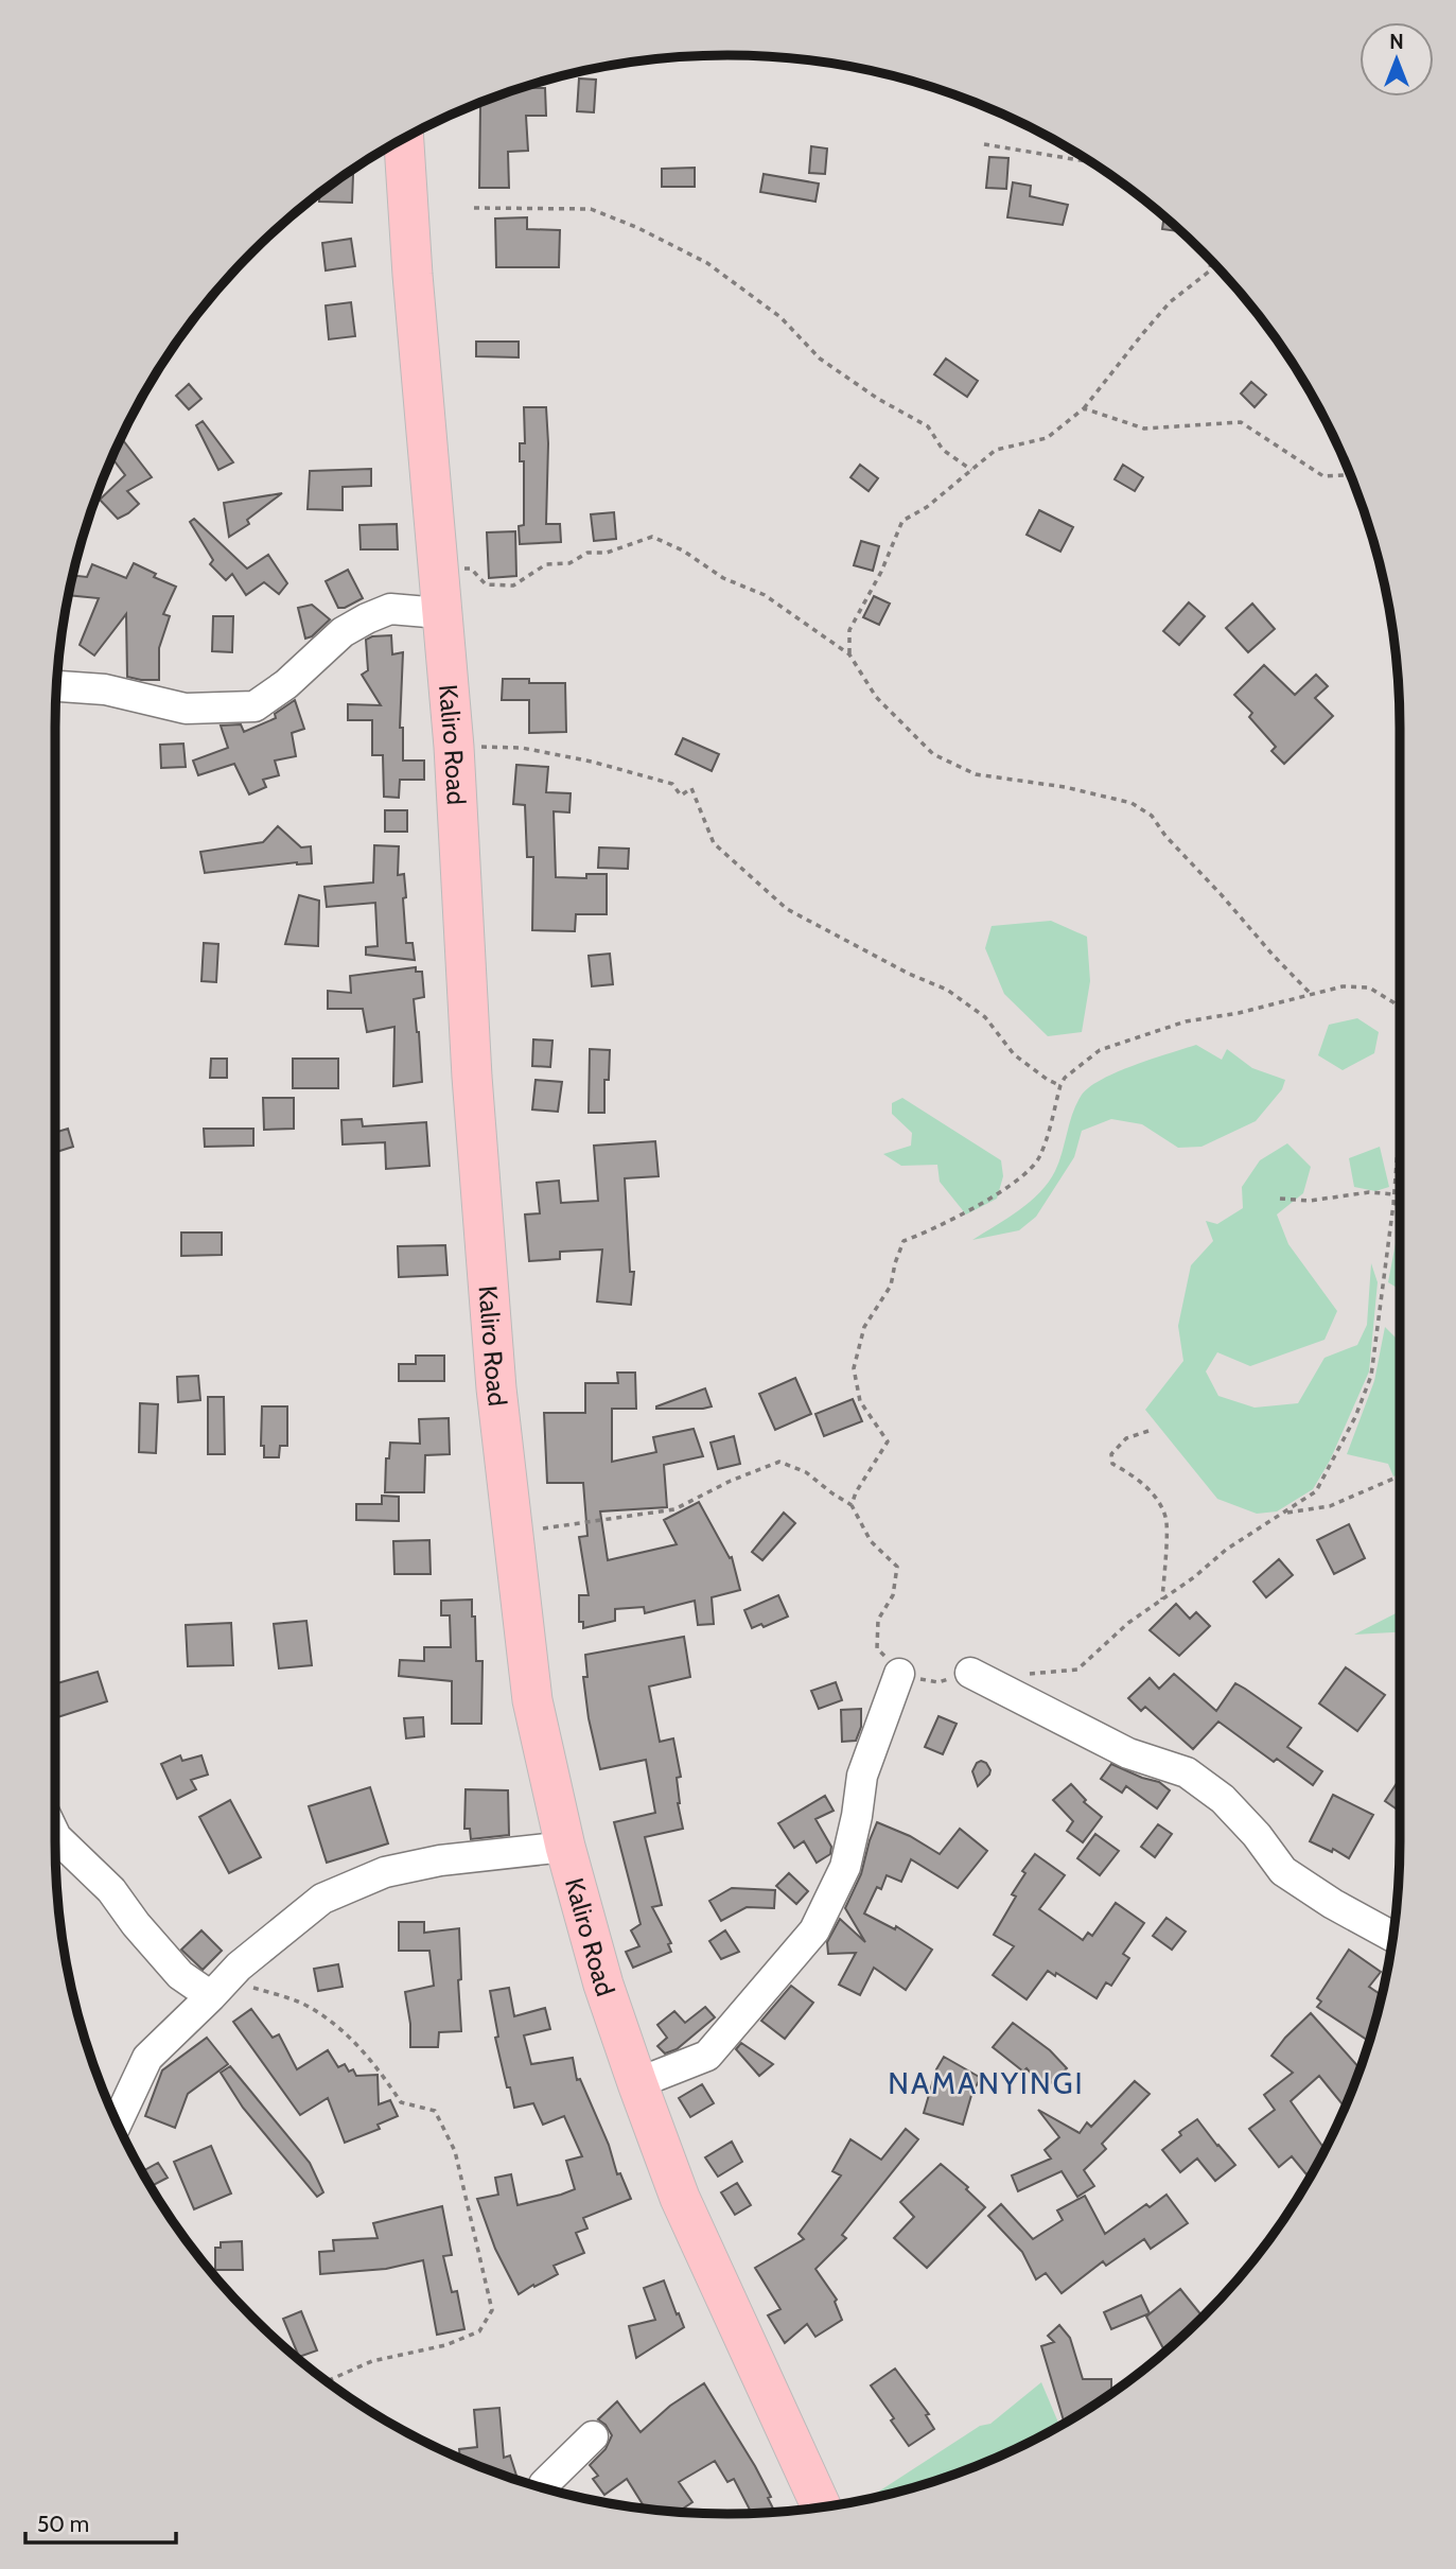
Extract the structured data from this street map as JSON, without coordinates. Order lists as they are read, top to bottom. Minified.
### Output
{"streets":{"main road":["Kaliro Road"]},"districts":["NAMANYINGI"],"scale_bar":"50 m","north":"top"}
